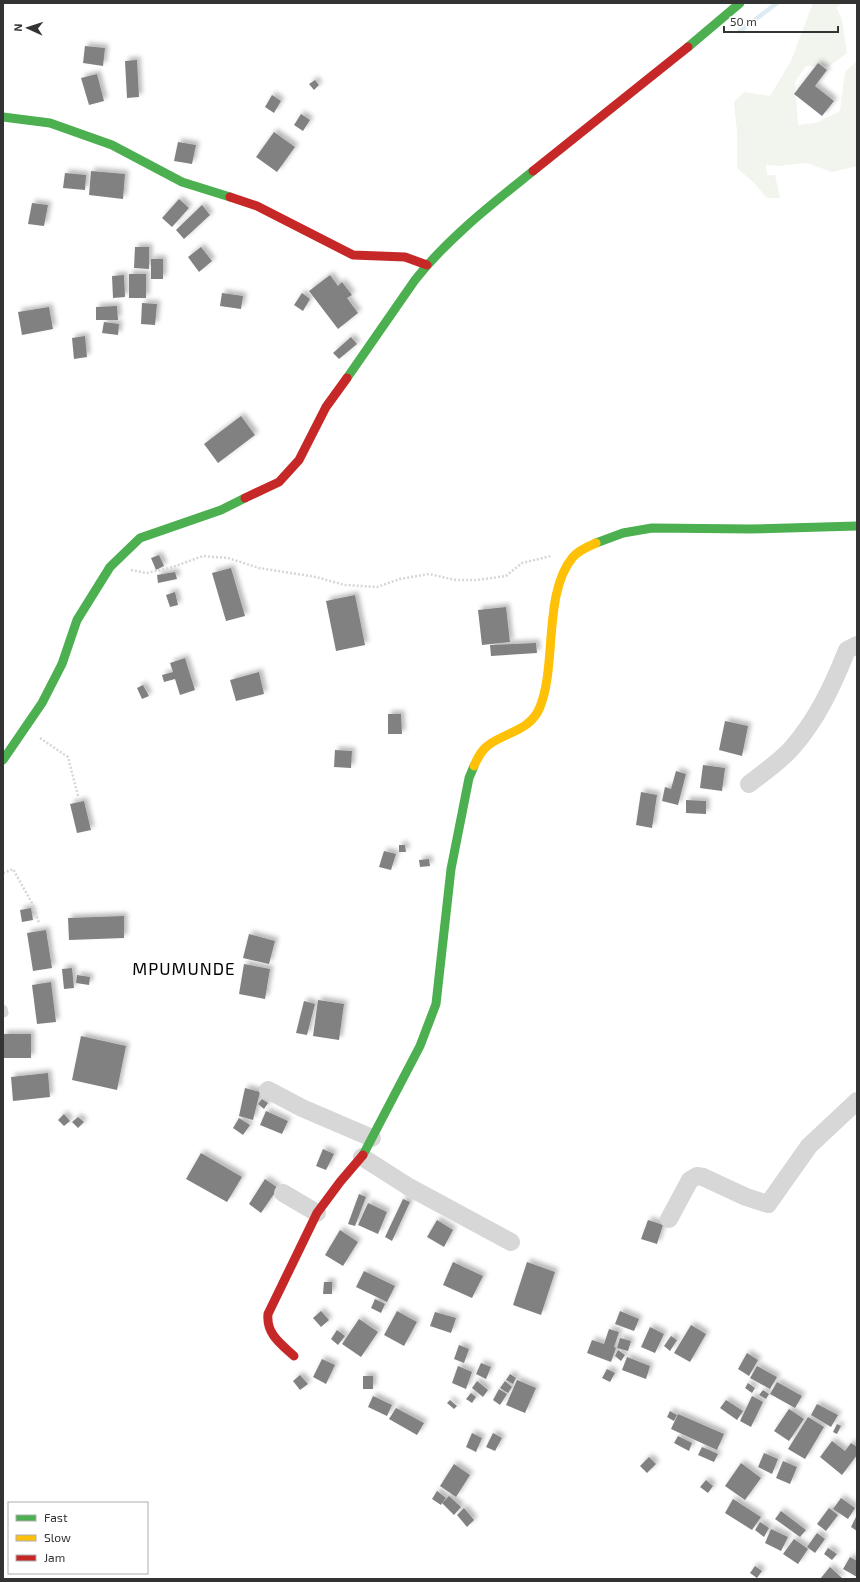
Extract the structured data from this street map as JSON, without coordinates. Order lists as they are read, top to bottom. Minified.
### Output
{"districts":["MPUMUNDE"],"legend":["Fast","Slow","Jam"],"scale_bar":"50 m","north":"left"}
